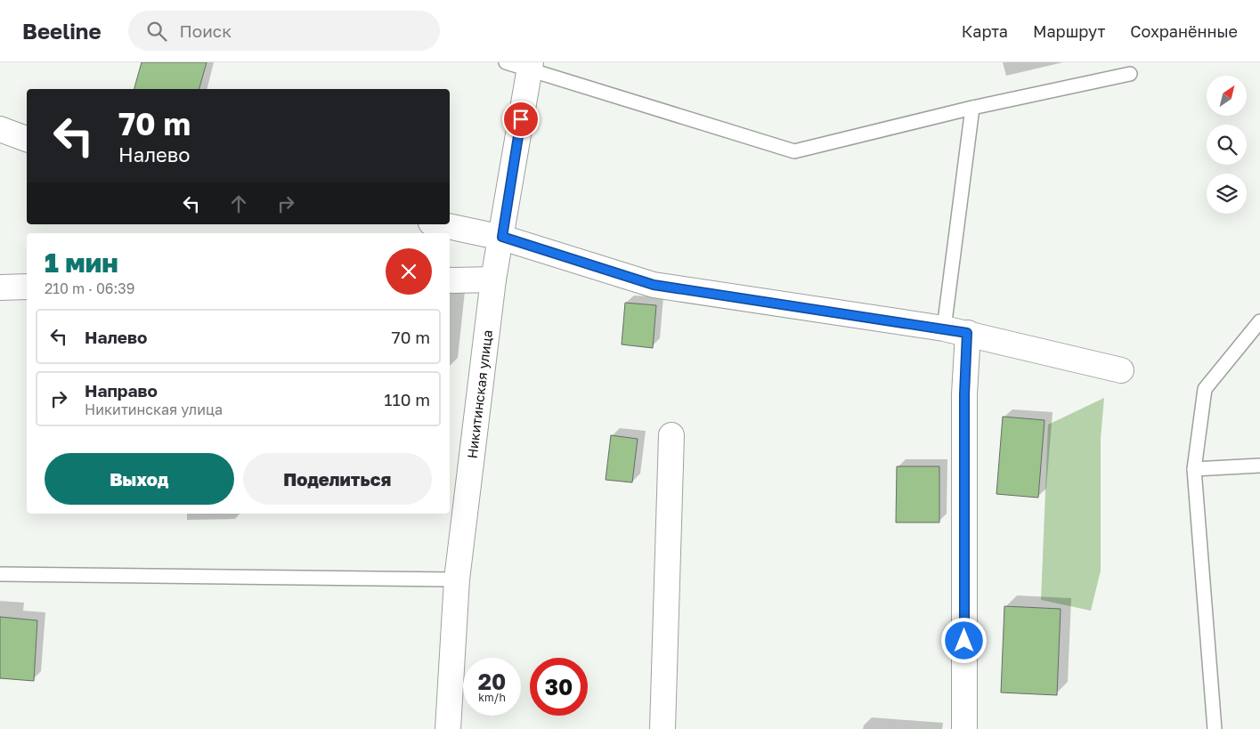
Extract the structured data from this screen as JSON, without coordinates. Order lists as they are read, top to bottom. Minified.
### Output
{"streets":{"street":["Никитинская улица"]},"north":"top right","page":{"header":"Beeline","search":"Поиск","nav":["Карта","Маршрут","Сохранённые"],"turn":["70 m","Налево"],"heading":["1 мин","210 m · 06:39"],"list":[{"name":"Налево","value":"70 m"},{"name":"Направо","note":"Никитинская улица","value":"110 m"}],"buttons":["Выход","Поделиться"],"speed":"20 km/h","limit":"30"}}
